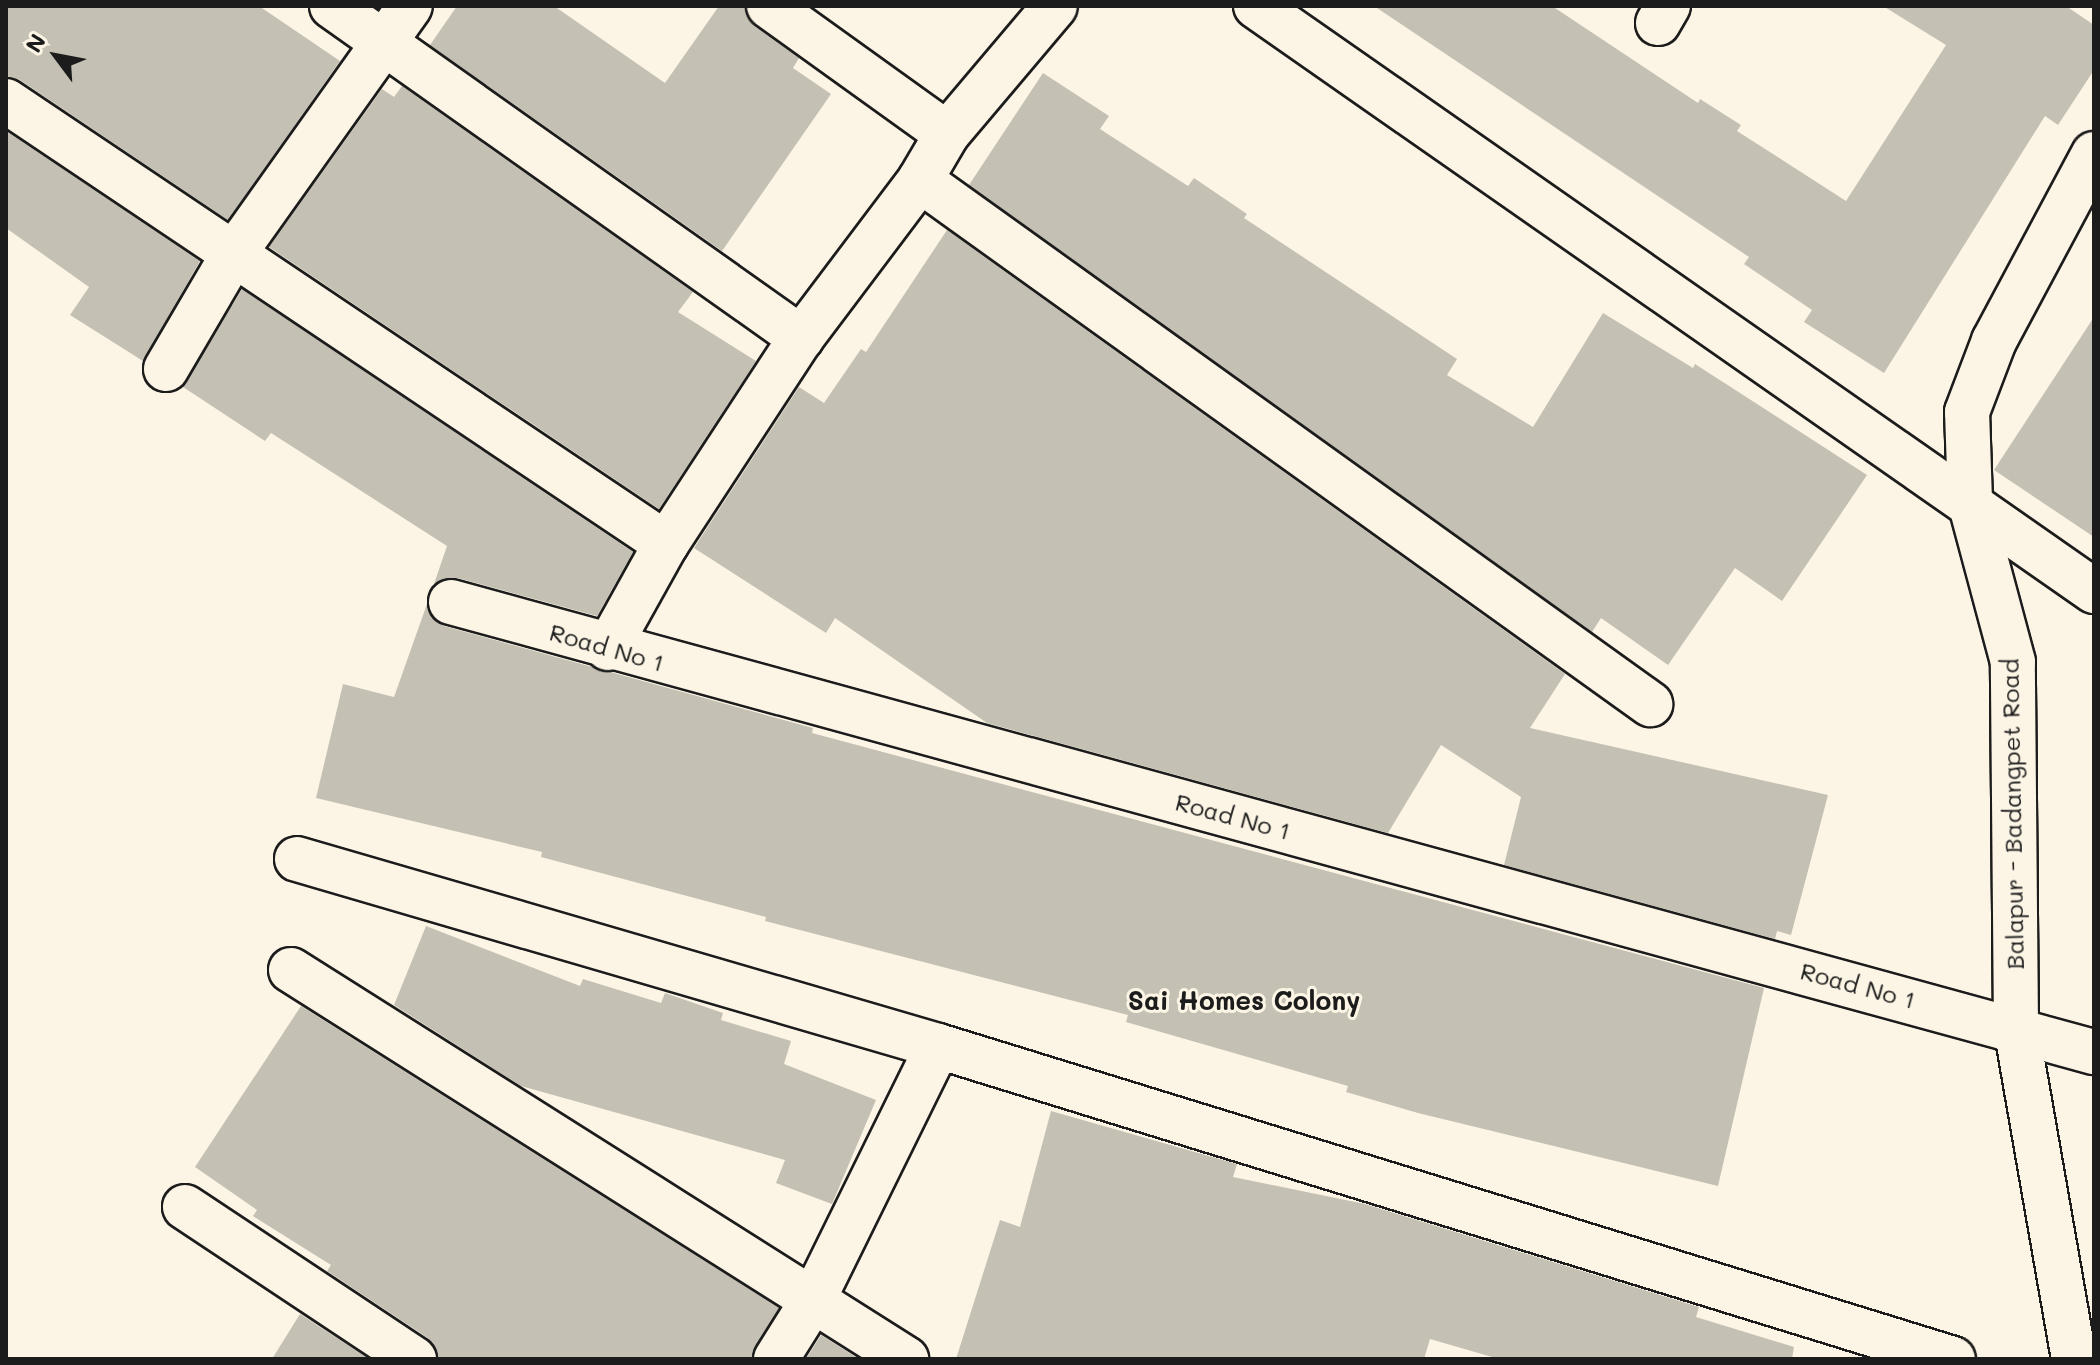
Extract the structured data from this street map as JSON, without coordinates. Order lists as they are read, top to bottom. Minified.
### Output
{"streets":{"street":["Road No 1","Balapur - Badangpet Road"]},"crossings":[["Road No 1","Balapur - Badangpet Road"]],"districts":["Sai Homes Colony"],"north":"top left"}
